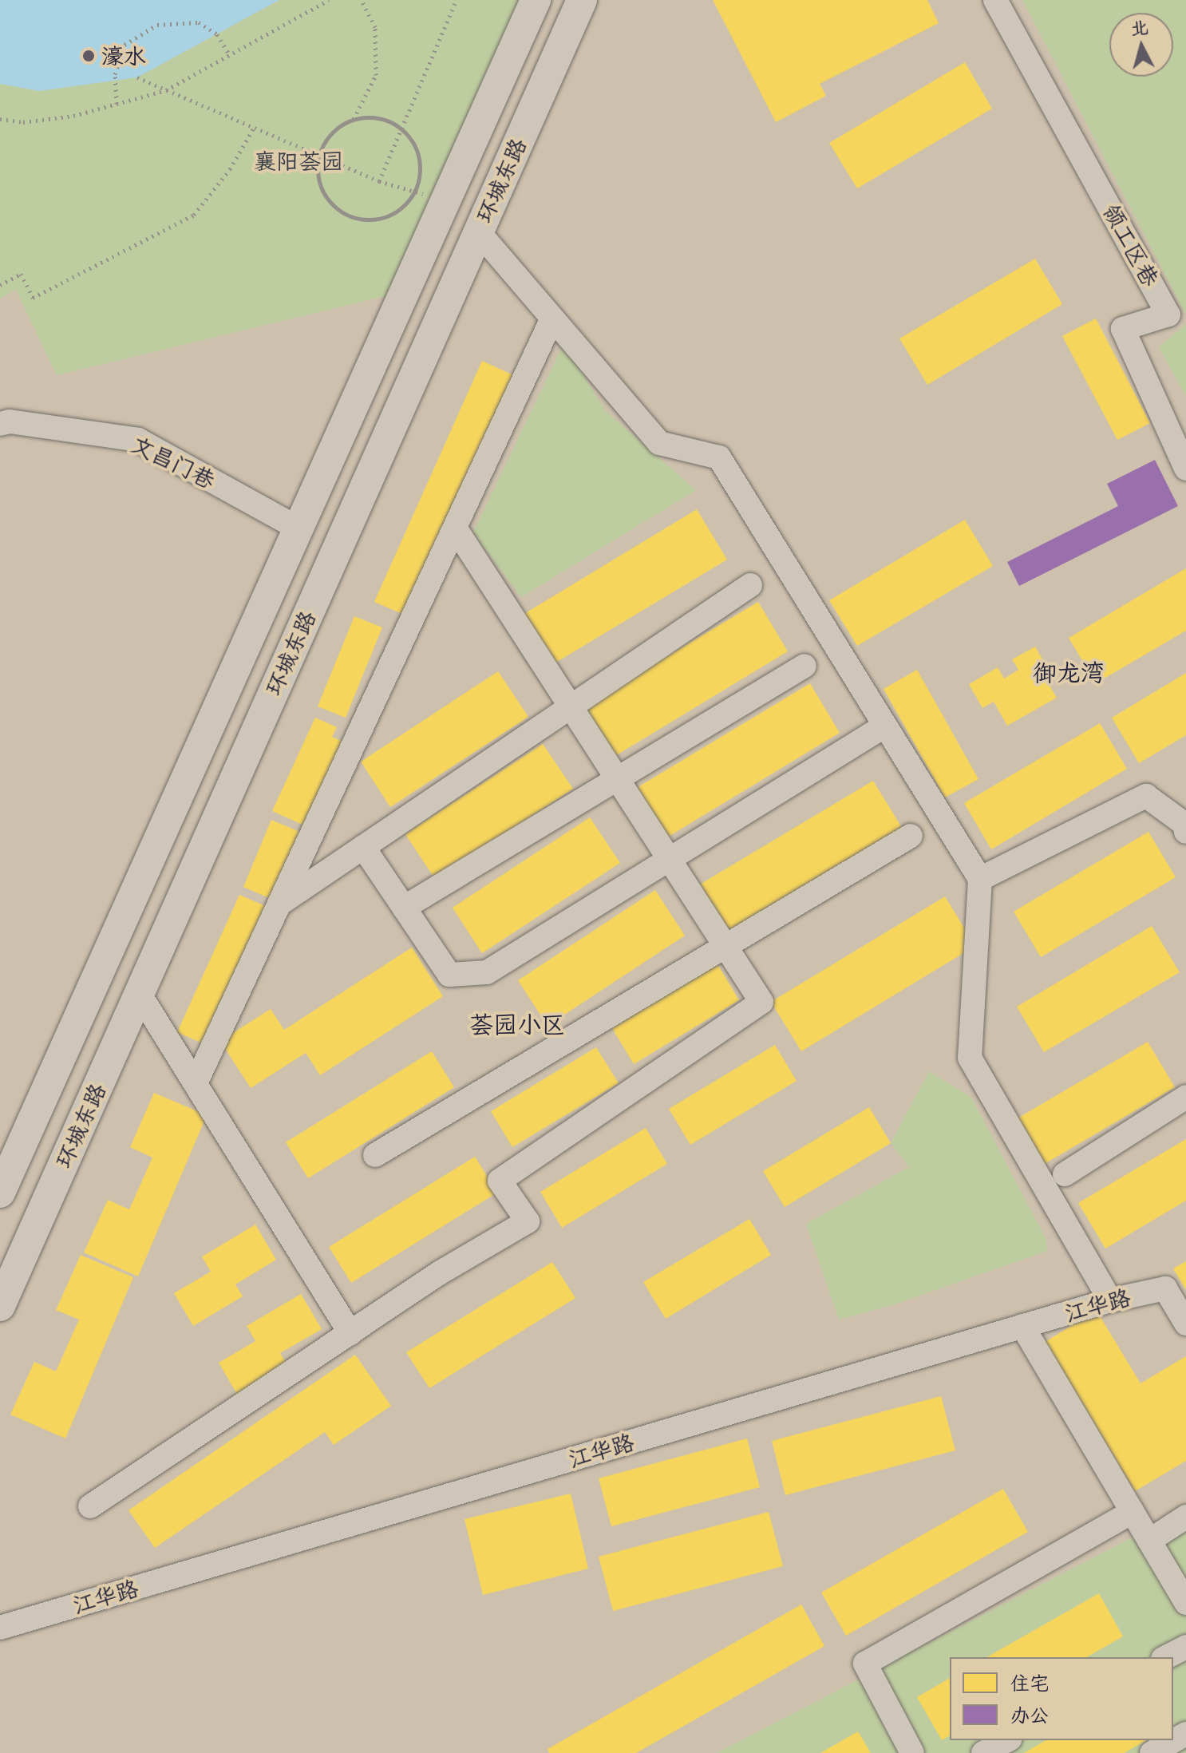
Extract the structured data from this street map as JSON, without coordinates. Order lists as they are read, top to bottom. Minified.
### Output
{"streets":{"main road":["环城东路"],"street":["领工区巷","文昌门巷","江华路"]},"crossings":[["环城东路","文昌门巷"]],"districts":["御龙湾","荟园小区"],"parks":["襄阳荟园"],"places":["濠水"],"legend":["住宅","办公"],"north":"top"}
